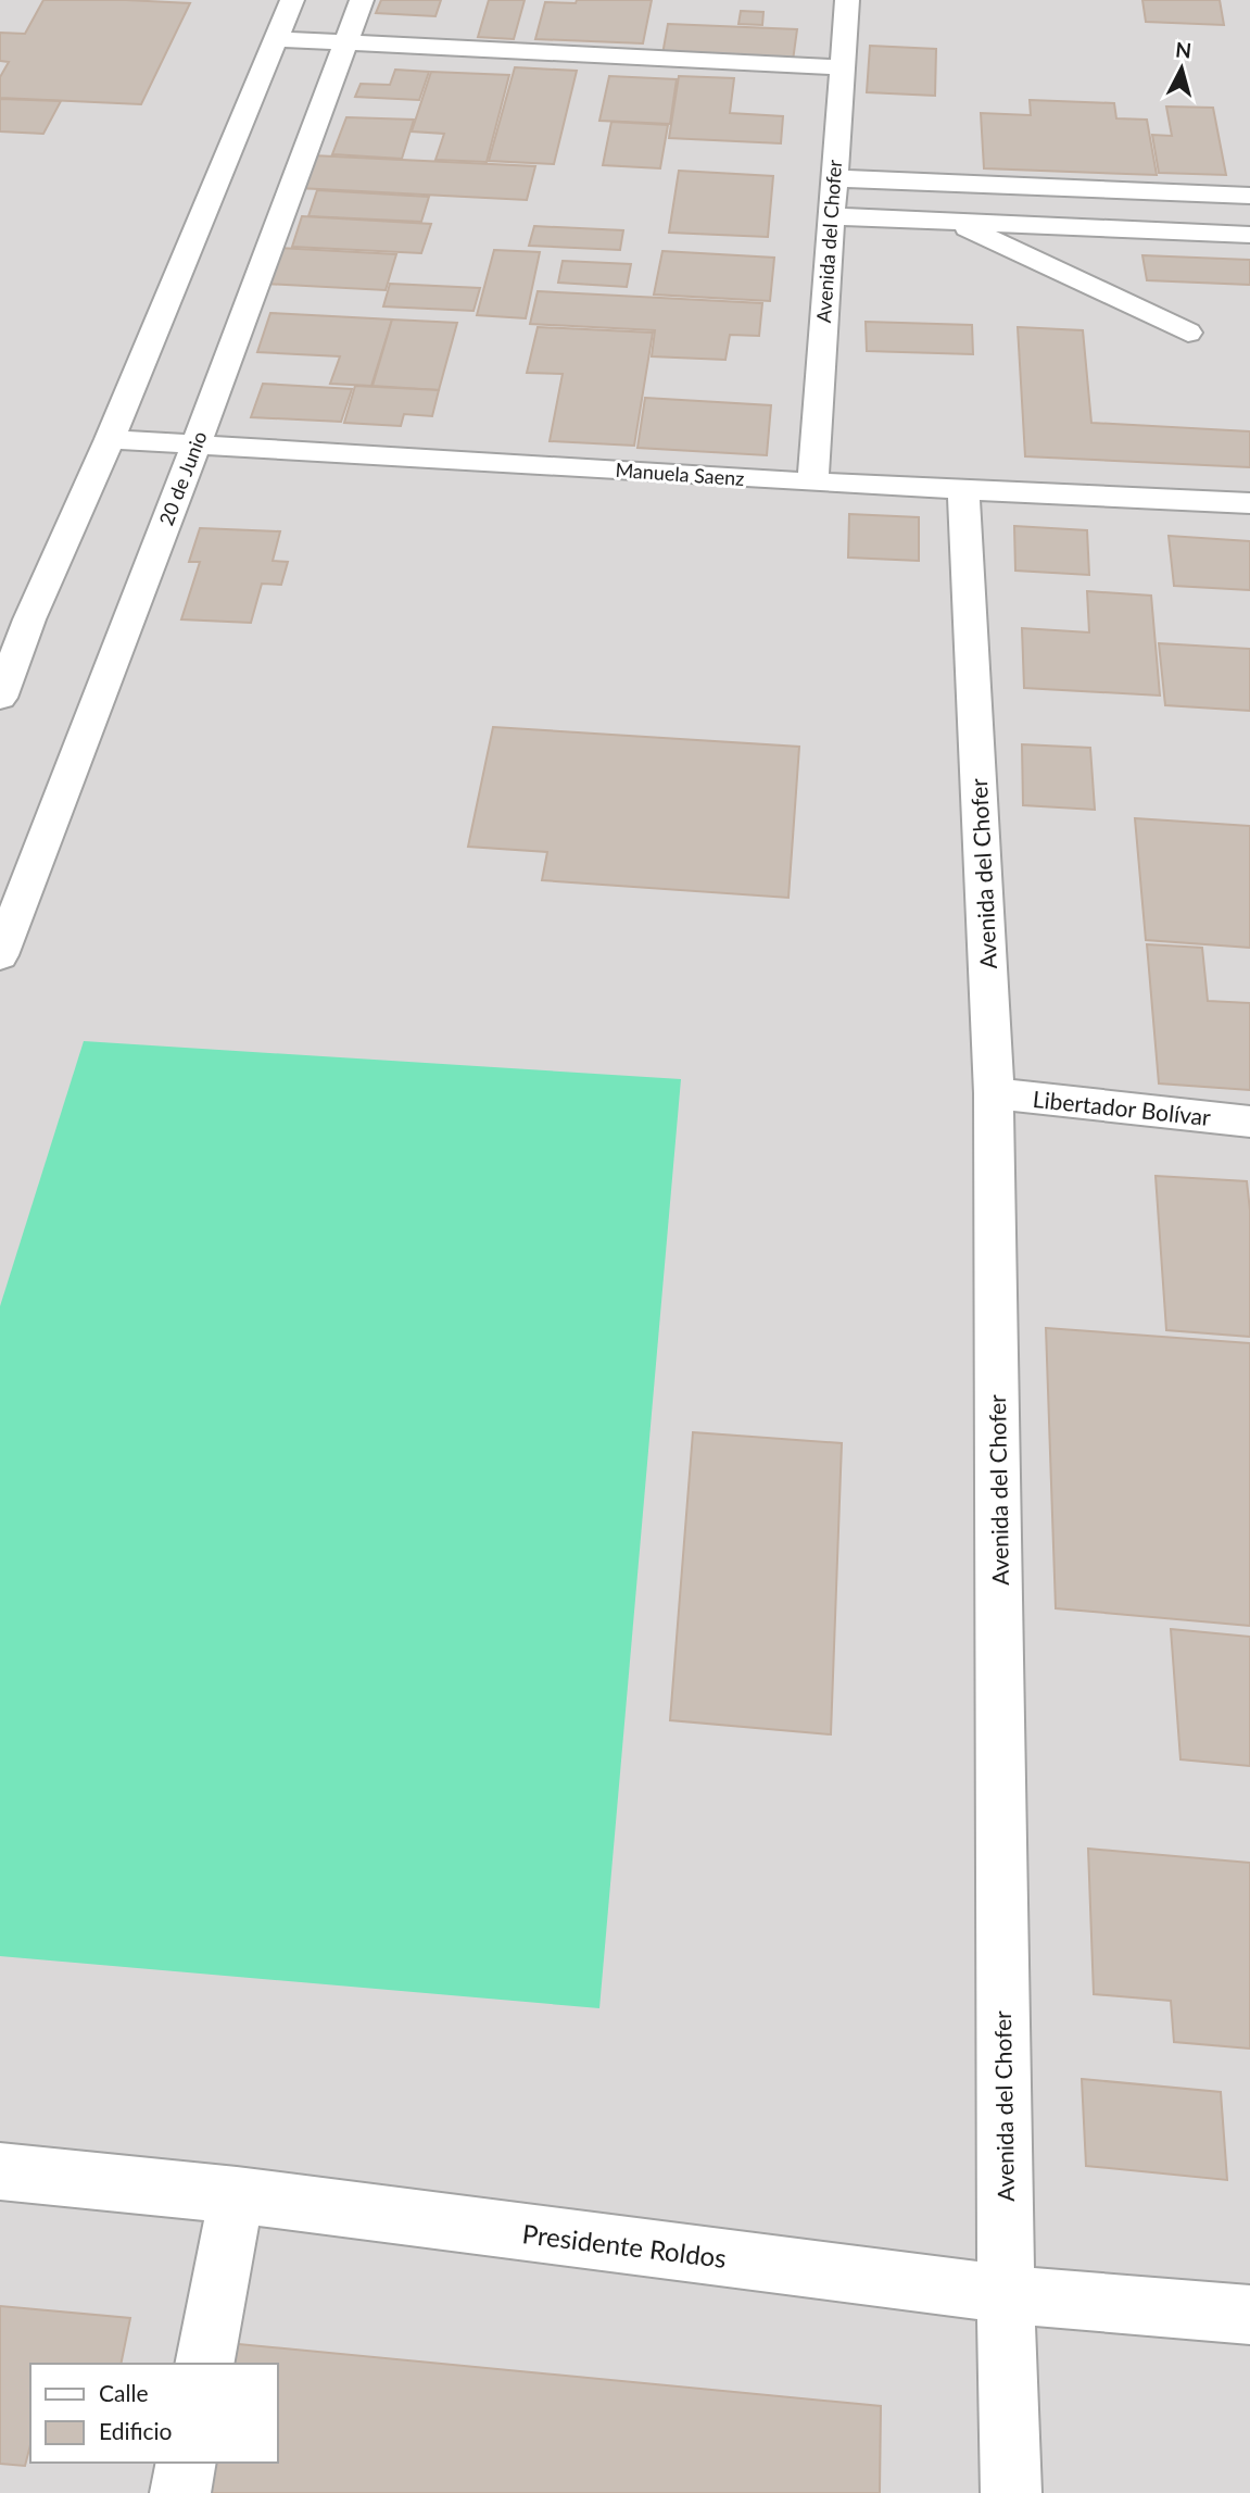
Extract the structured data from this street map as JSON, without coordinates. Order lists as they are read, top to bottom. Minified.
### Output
{"streets":{"street":["Avenida del Chofer","Manuela Saenz","20 de Junio","Libertador Bolívar","Presidente Roldos"]},"crossings":[["Avenida del Chofer","Manuela Saenz"],["Avenida del Chofer","Libertador Bolívar"],["Avenida del Chofer","Presidente Roldos"],["Manuela Saenz","20 de Junio"]],"legend":["Calle","Edificio"],"north":"top"}
